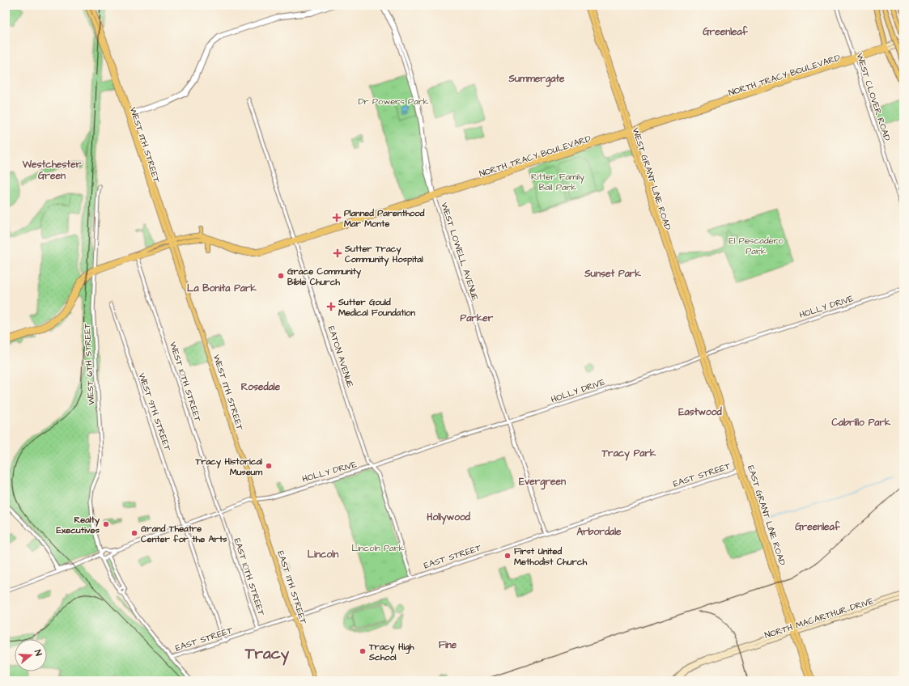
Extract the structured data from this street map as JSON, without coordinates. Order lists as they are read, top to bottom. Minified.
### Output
{"streets":{"main road":["NORTH TRACY BOULEVARD","WEST 11TH STREET","WEST GRANT LINE ROAD","EAST GRANT LINE ROAD","EAST 11TH STREET","NORTH MACARTHUR DRIVE"],"street":["WEST CLOVER ROAD","WEST LOWELL AVENUE","HOLLY DRIVE","EATON AVENUE","WEST 6TH STREET","WEST 10TH STREET","WEST 9TH STREET","EAST STREET","EAST 10TH STREET"]},"crossings":[["NORTH TRACY BOULEVARD","WEST CLOVER ROAD"],["NORTH TRACY BOULEVARD","WEST 11TH STREET"],["NORTH TRACY BOULEVARD","WEST GRANT LINE ROAD"],["NORTH TRACY BOULEVARD","WEST LOWELL AVENUE"],["NORTH TRACY BOULEVARD","EATON AVENUE"],["WEST 11TH STREET","HOLLY DRIVE"],["WEST 11TH STREET","EAST 11TH STREET"],["WEST GRANT LINE ROAD","HOLLY DRIVE"],["WEST GRANT LINE ROAD","EAST GRANT LINE ROAD"],["WEST LOWELL AVENUE","HOLLY DRIVE"],["WEST LOWELL AVENUE","EAST STREET"],["HOLLY DRIVE","EATON AVENUE"],["HOLLY DRIVE","WEST 10TH STREET"],["HOLLY DRIVE","WEST 9TH STREET"],["HOLLY DRIVE","EAST GRANT LINE ROAD"],["HOLLY DRIVE","EAST 10TH STREET"],["HOLLY DRIVE","EAST 11TH STREET"],["EATON AVENUE","EAST STREET"],["WEST 6TH STREET","EAST STREET"],["WEST 10TH STREET","EAST 10TH STREET"],["WEST 9TH STREET","EAST STREET"],["EAST STREET","EAST GRANT LINE ROAD"],["EAST STREET","EAST 10TH STREET"],["EAST STREET","EAST 11TH STREET"],["EAST GRANT LINE ROAD","NORTH MACARTHUR DRIVE"]],"districts":["Greenleaf","Summergate","Westchester Green","Sunset Park","La Bonita Park","Parker","Rosedale","Eastwood","Cabrillo Park","Tracy Park","Evergreen","Hollywood","Greenleaf","Arbordale","Lincoln","Fine","Tracy"],"parks":["Dr Powers Park","Ritter Family Ball Park","El Pescadero Park","Lincoln Park"],"places":{"health":["Planned Parenthood Mar Monte","Sutter Tracy Community Hospital","Sutter Gould Medical Foundation"],"other":["Grace Community Bible Church","Tracy Historical Museum","Realty Executives","Grand Theatre Center for the Arts","First United Methodist Church","Tracy High School"]},"north":"right"}
